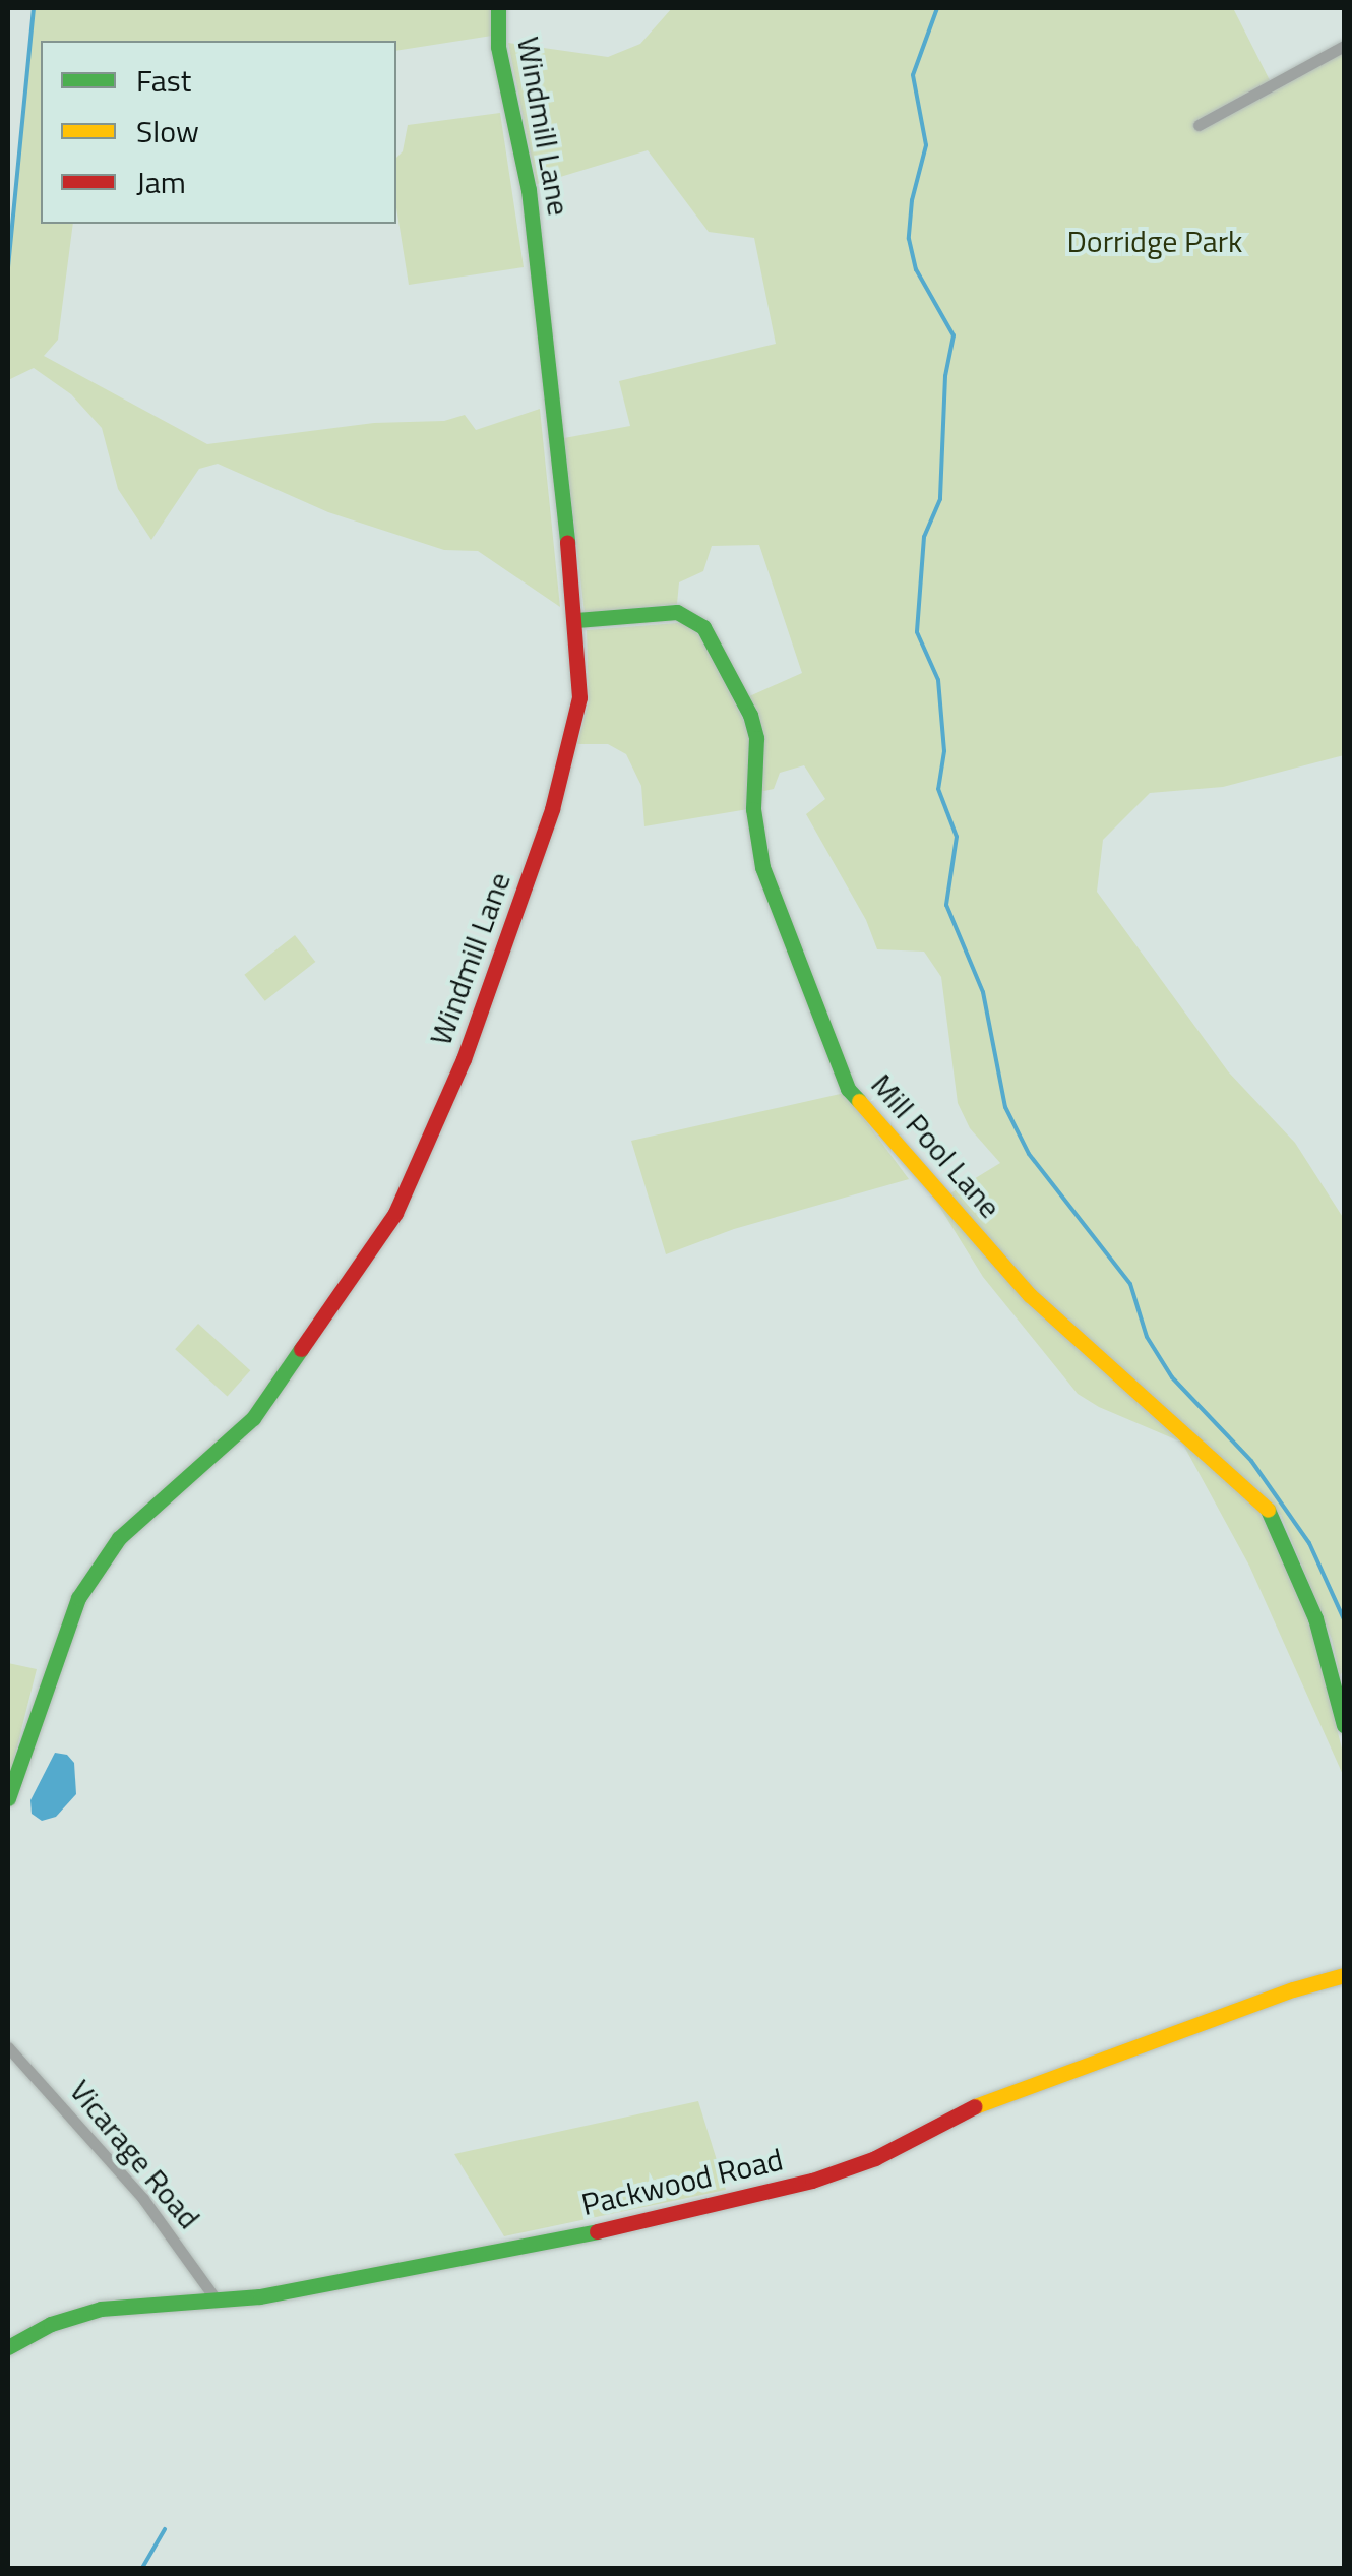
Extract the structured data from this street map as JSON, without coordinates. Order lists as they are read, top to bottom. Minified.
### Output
{"streets":{"street":["Windmill Lane","Mill Pool Lane","Vicarage Road","Packwood Road"]},"crossings":[["Windmill Lane","Mill Pool Lane"],["Vicarage Road","Packwood Road"]],"parks":["Dorridge Park"],"legend":["Fast","Slow","Jam"]}
